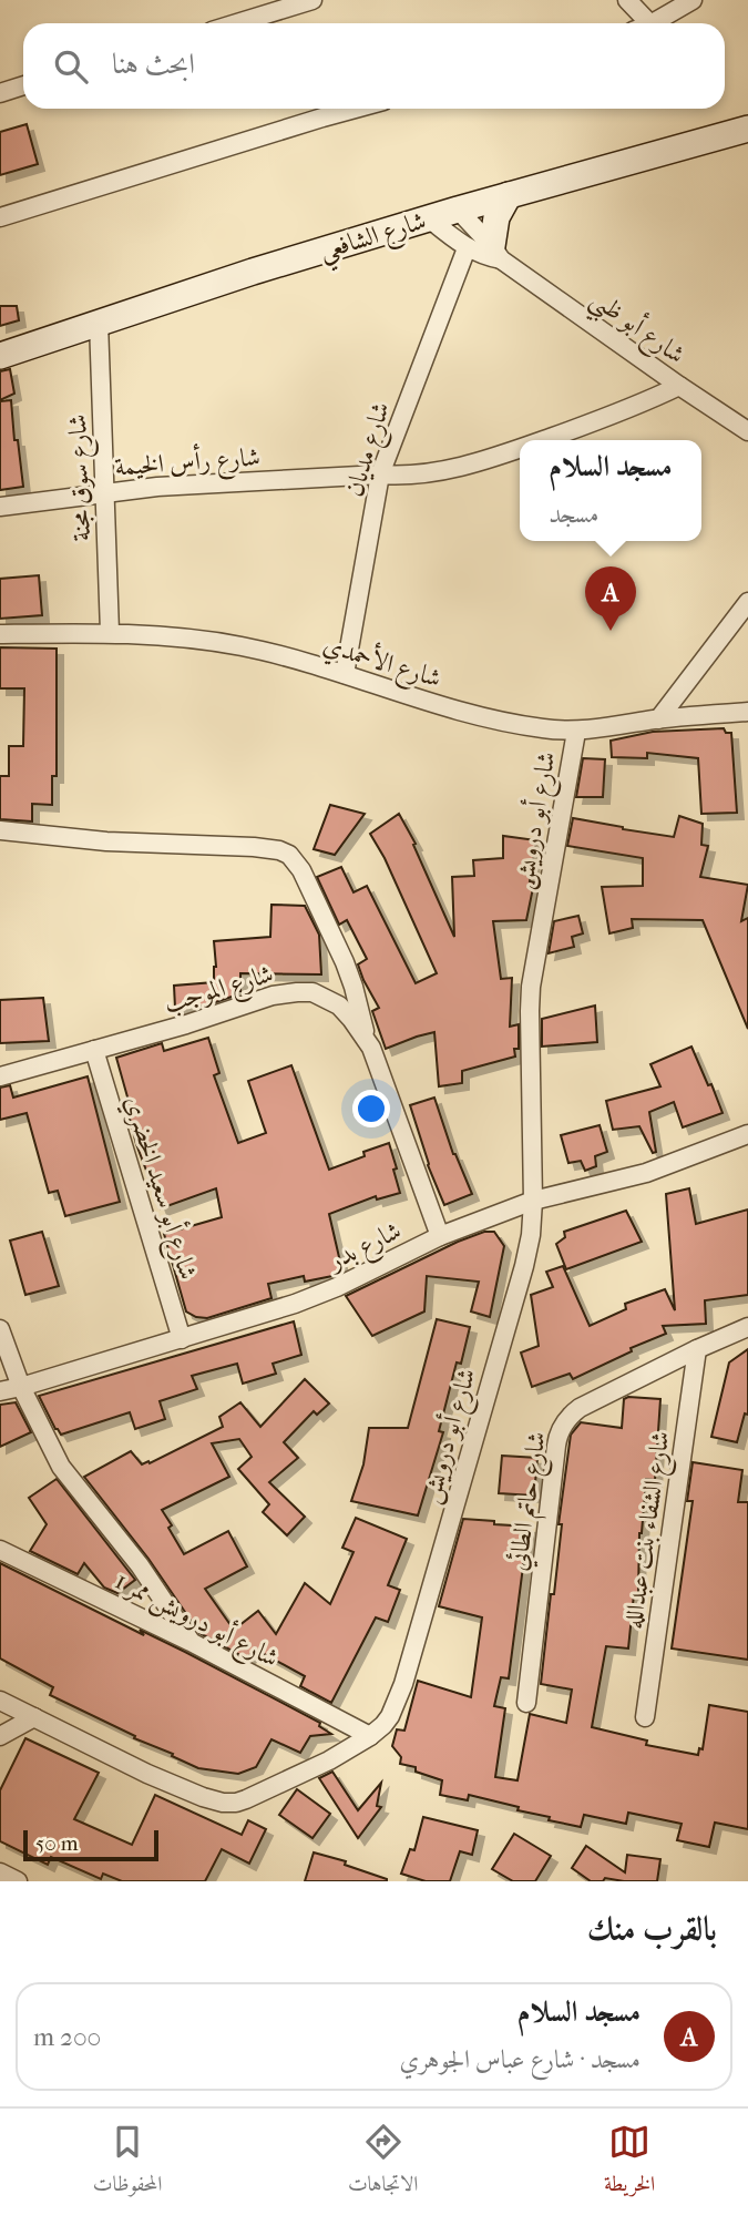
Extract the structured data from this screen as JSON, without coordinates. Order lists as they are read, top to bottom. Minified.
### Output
{"streets":{"street":["شارع الشافعي","شارع أبو ظبي","شارع مديان","شارع رأس الخيمة","شارع سوق مجنة","شارع الأحمدي","شارع أبو درويش","شارع الموجب","شارع أبو سعيد الخضري","شارع بدر","شارع حاتم الطائي","شارع الشفاء بنت عبدالله","شارع أبو درويش ممر 1"]},"crossings":[["شارع الشافعي","شارع أبو ظبي"],["شارع الشافعي","شارع سوق مجنة"],["شارع أبو ظبي","شارع مديان"],["شارع أبو ظبي","شارع رأس الخيمة"],["شارع مديان","شارع رأس الخيمة"],["شارع مديان","شارع الأحمدي"],["شارع رأس الخيمة","شارع سوق مجنة"],["شارع سوق مجنة","شارع الأحمدي"],["شارع الأحمدي","شارع أبو درويش"],["شارع أبو درويش","شارع بدر"],["شارع أبو درويش","شارع أبو درويش ممر 1"],["شارع الموجب","شارع أبو سعيد الخضري"],["شارع الموجب","شارع بدر"],["شارع أبو سعيد الخضري","شارع بدر"],["شارع حاتم الطائي","شارع الشفاء بنت عبدالله"]],"scale_bar":"50 m","page":{"search":"ابحث هنا","popup":["مسجد السلام","مسجد"],"pins":"A","scale":"50 m","heading":"بالقرب منك","list":[{"mark":"A","name":"مسجد السلام","note":"مسجد · شارع عباس الجوهري","value":"200 m"}],"nav":["الخريطة","الاتجاهات","المحفوظات"]}}
